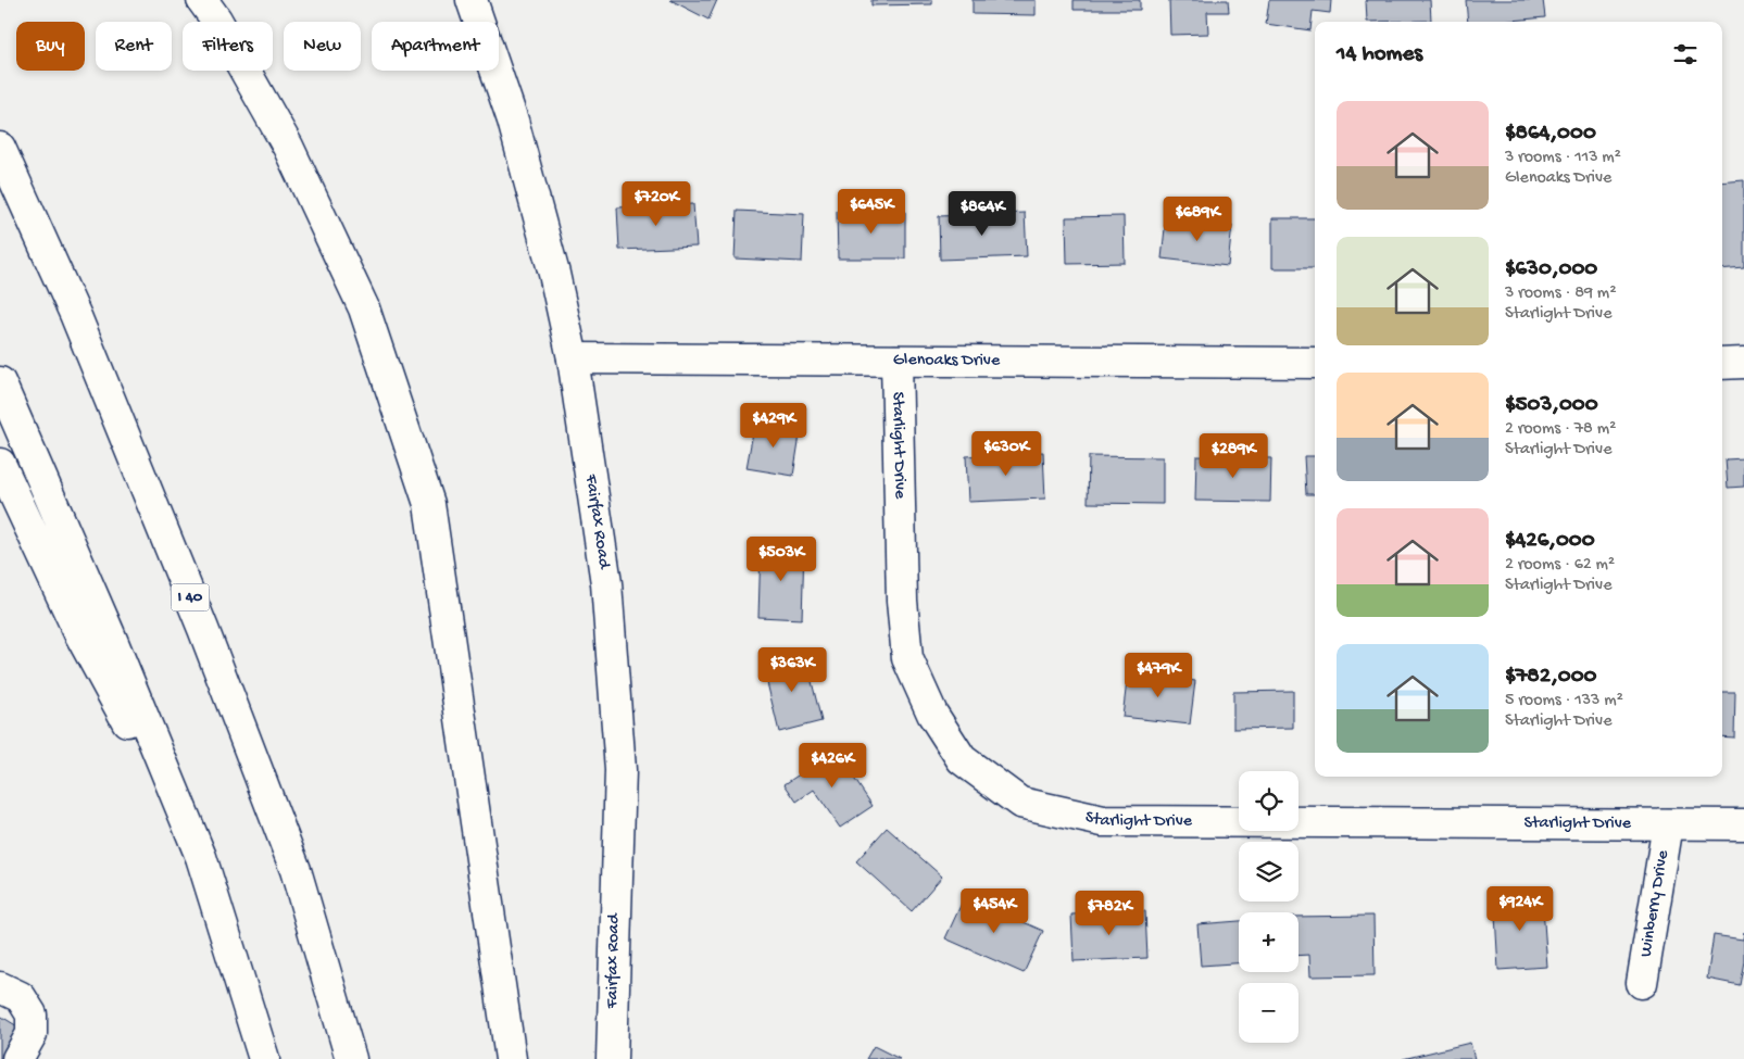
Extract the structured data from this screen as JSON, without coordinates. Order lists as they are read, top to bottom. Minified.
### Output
{"streets":{"main road":["Glenoaks Drive","Starlight Drive","Fairfax Road","I 40","Winberry Drive"]},"crossings":[["Glenoaks Drive","Starlight Drive"],["Glenoaks Drive","Fairfax Road"],["Starlight Drive","Winberry Drive"]],"page":{"chip":["Buy","Rent","Filters","New","Apartment"],"heading":"14 homes","list":[{"name":"$864,000","note":"3 rooms · 113 m² · Glenoaks Drive"},{"name":"$630,000","note":"3 rooms · 89 m² · Starlight Drive"},{"name":"$503,000","note":"2 rooms · 78 m² · Starlight Drive"},{"name":"$426,000","note":"2 rooms · 62 m² · Starlight Drive"},{"name":"$782,000","note":"5 rooms · 133 m² · Starlight Drive"}],"price":["$720K","$645K","$864K","$689K","$429K","$630K","$289K","$503K","$363K","$479K","$426K","$924K","$454K","$782K"],"map_buttons":["+","−"]}}
